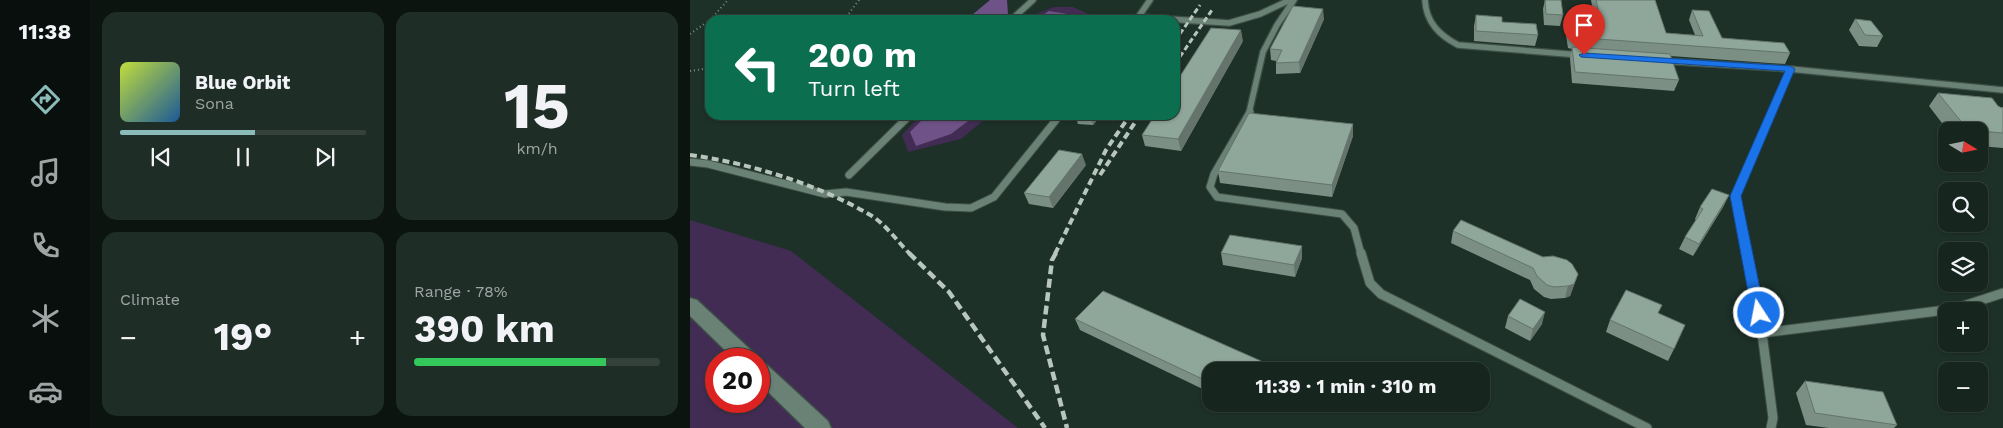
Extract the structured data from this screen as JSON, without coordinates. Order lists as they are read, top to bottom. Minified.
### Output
{"north":"right","page":{"tabs":"11:38","tile":[["15","km/h"],"Climate",["Range · 78%","390 km"]],"turn":["200 m","Turn left"],"song":["Blue Orbit","Sona"],"map_buttons":["+","−"],"heat":["−","19°","+"],"limit":"20","trip":"11:39 · 1 min · 310 m"}}
